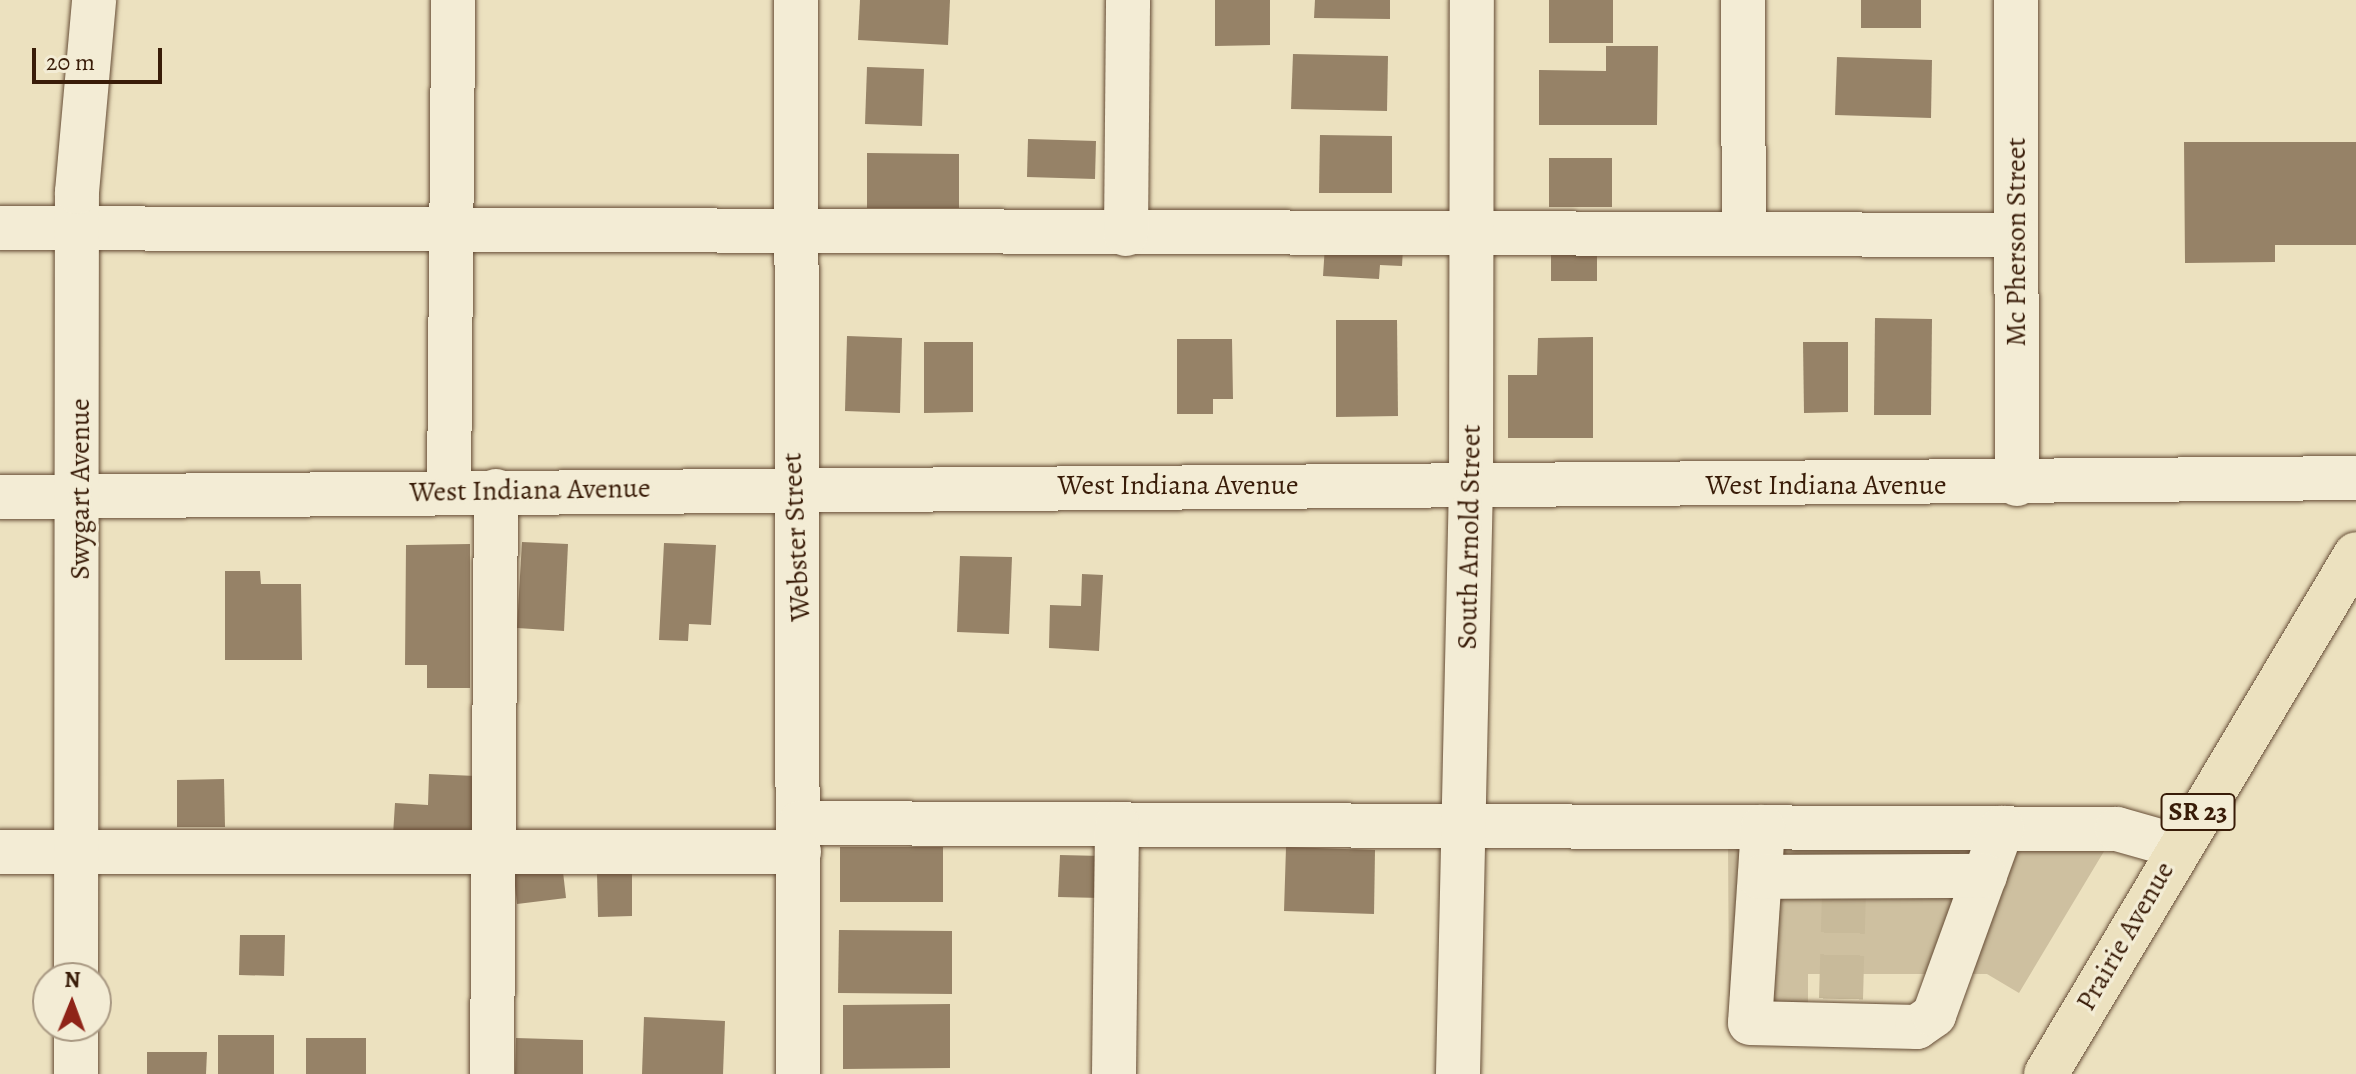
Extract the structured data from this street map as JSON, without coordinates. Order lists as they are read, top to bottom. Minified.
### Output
{"streets":{"main road":["SR 23","Prairie Avenue"],"street":["Mc Pherson Street","West Indiana Avenue","Swygart Avenue","Webster Street","South Arnold Street"]},"crossings":[["Mc Pherson Street","West Indiana Avenue"],["West Indiana Avenue","Swygart Avenue"],["West Indiana Avenue","Webster Street"],["West Indiana Avenue","South Arnold Street"]],"scale_bar":"20 m","north":"top"}
